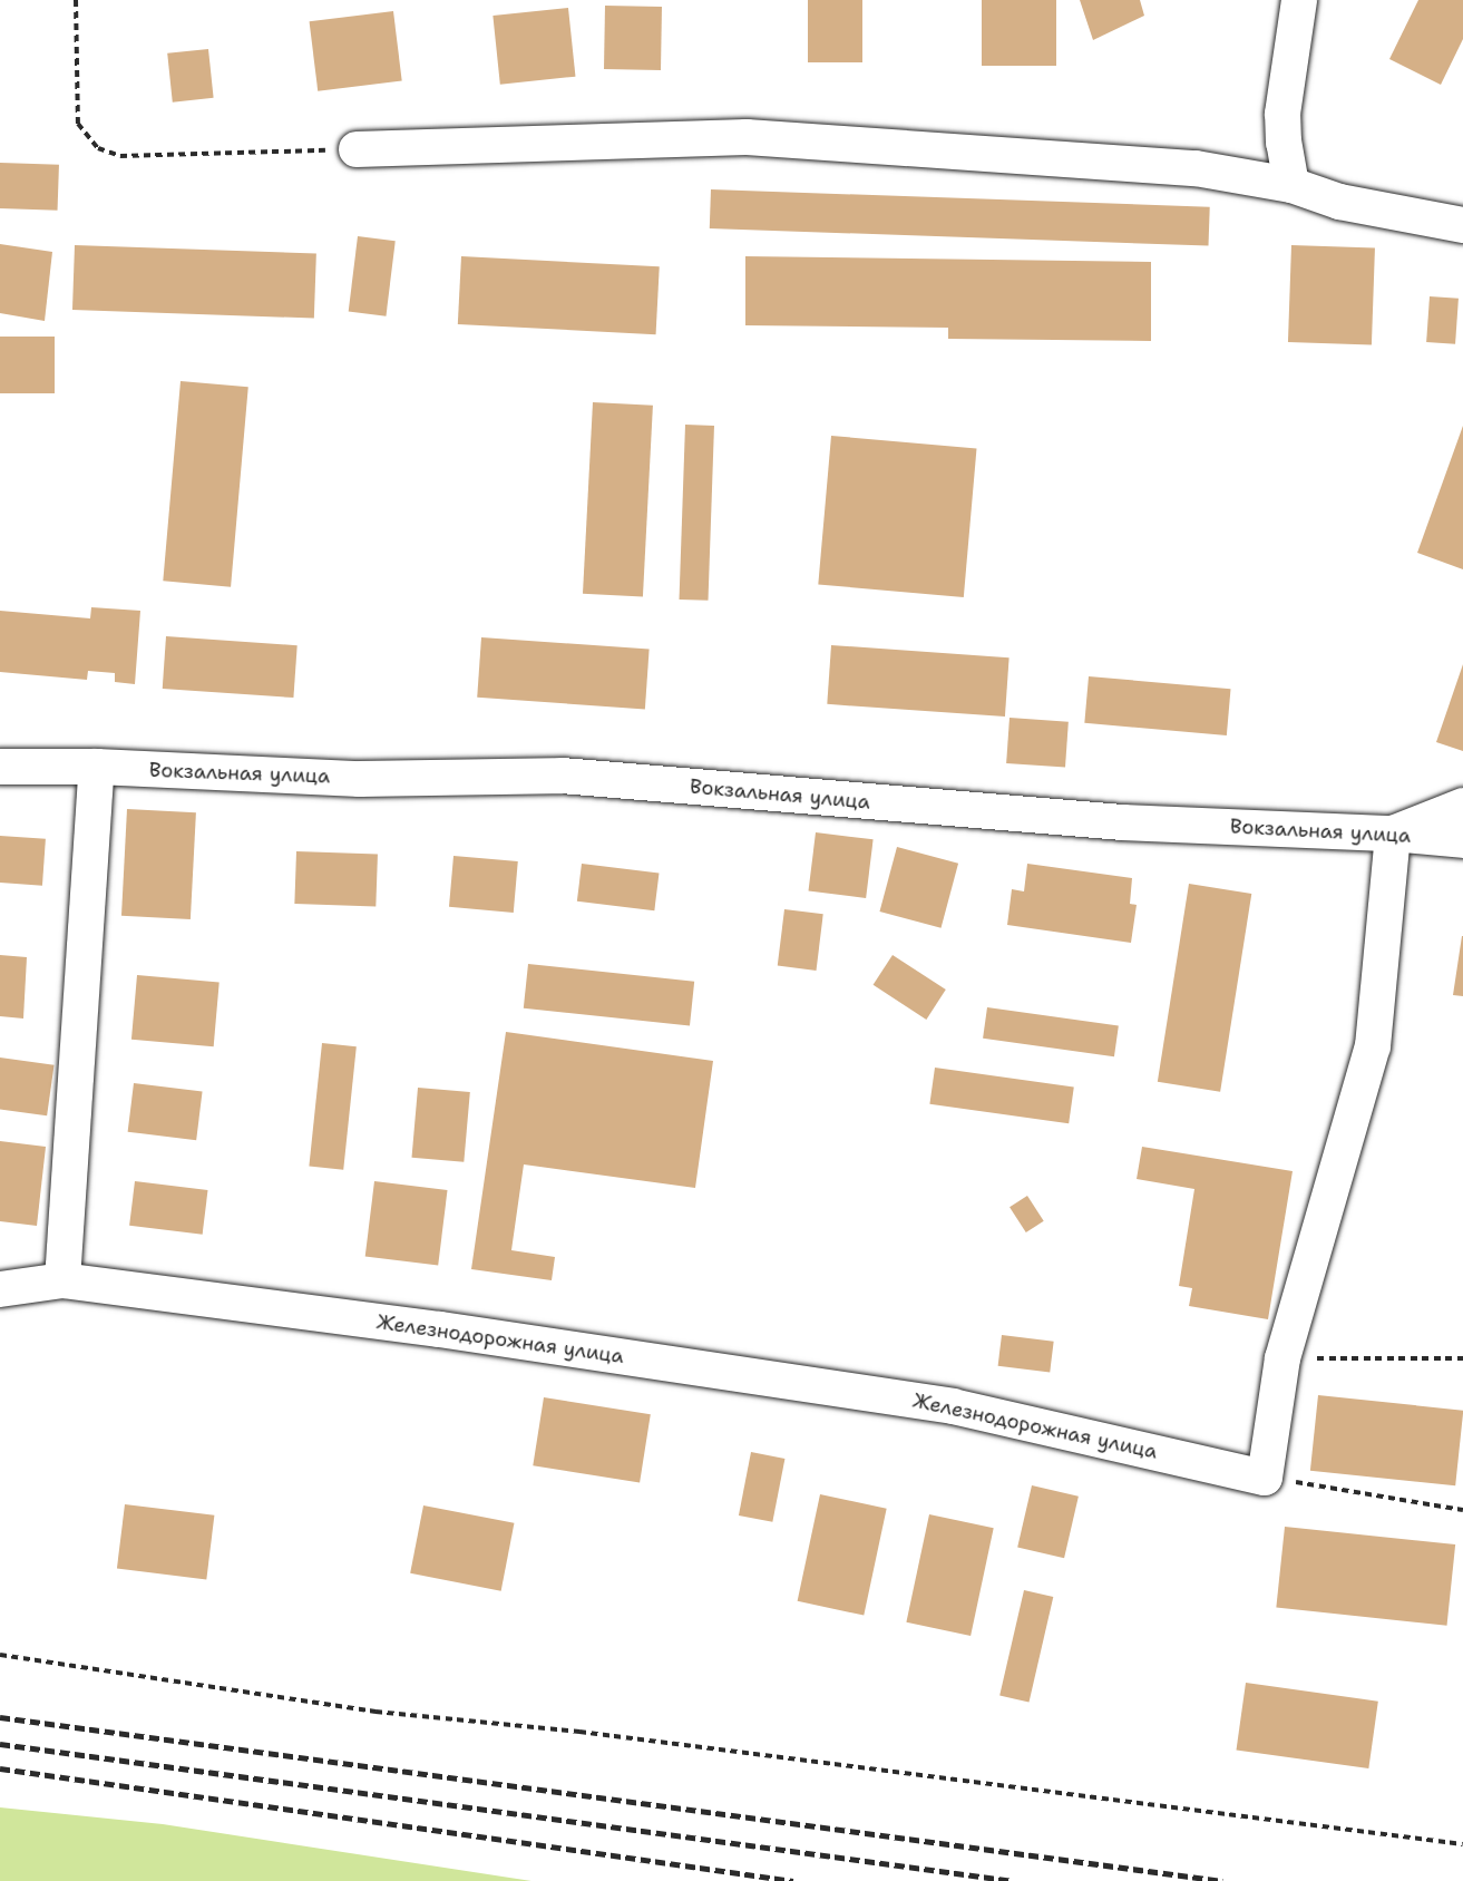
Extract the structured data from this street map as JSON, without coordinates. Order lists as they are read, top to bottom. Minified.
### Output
{"streets":{"street":["Вокзальная улица","Железнодорожная улица"]}}
